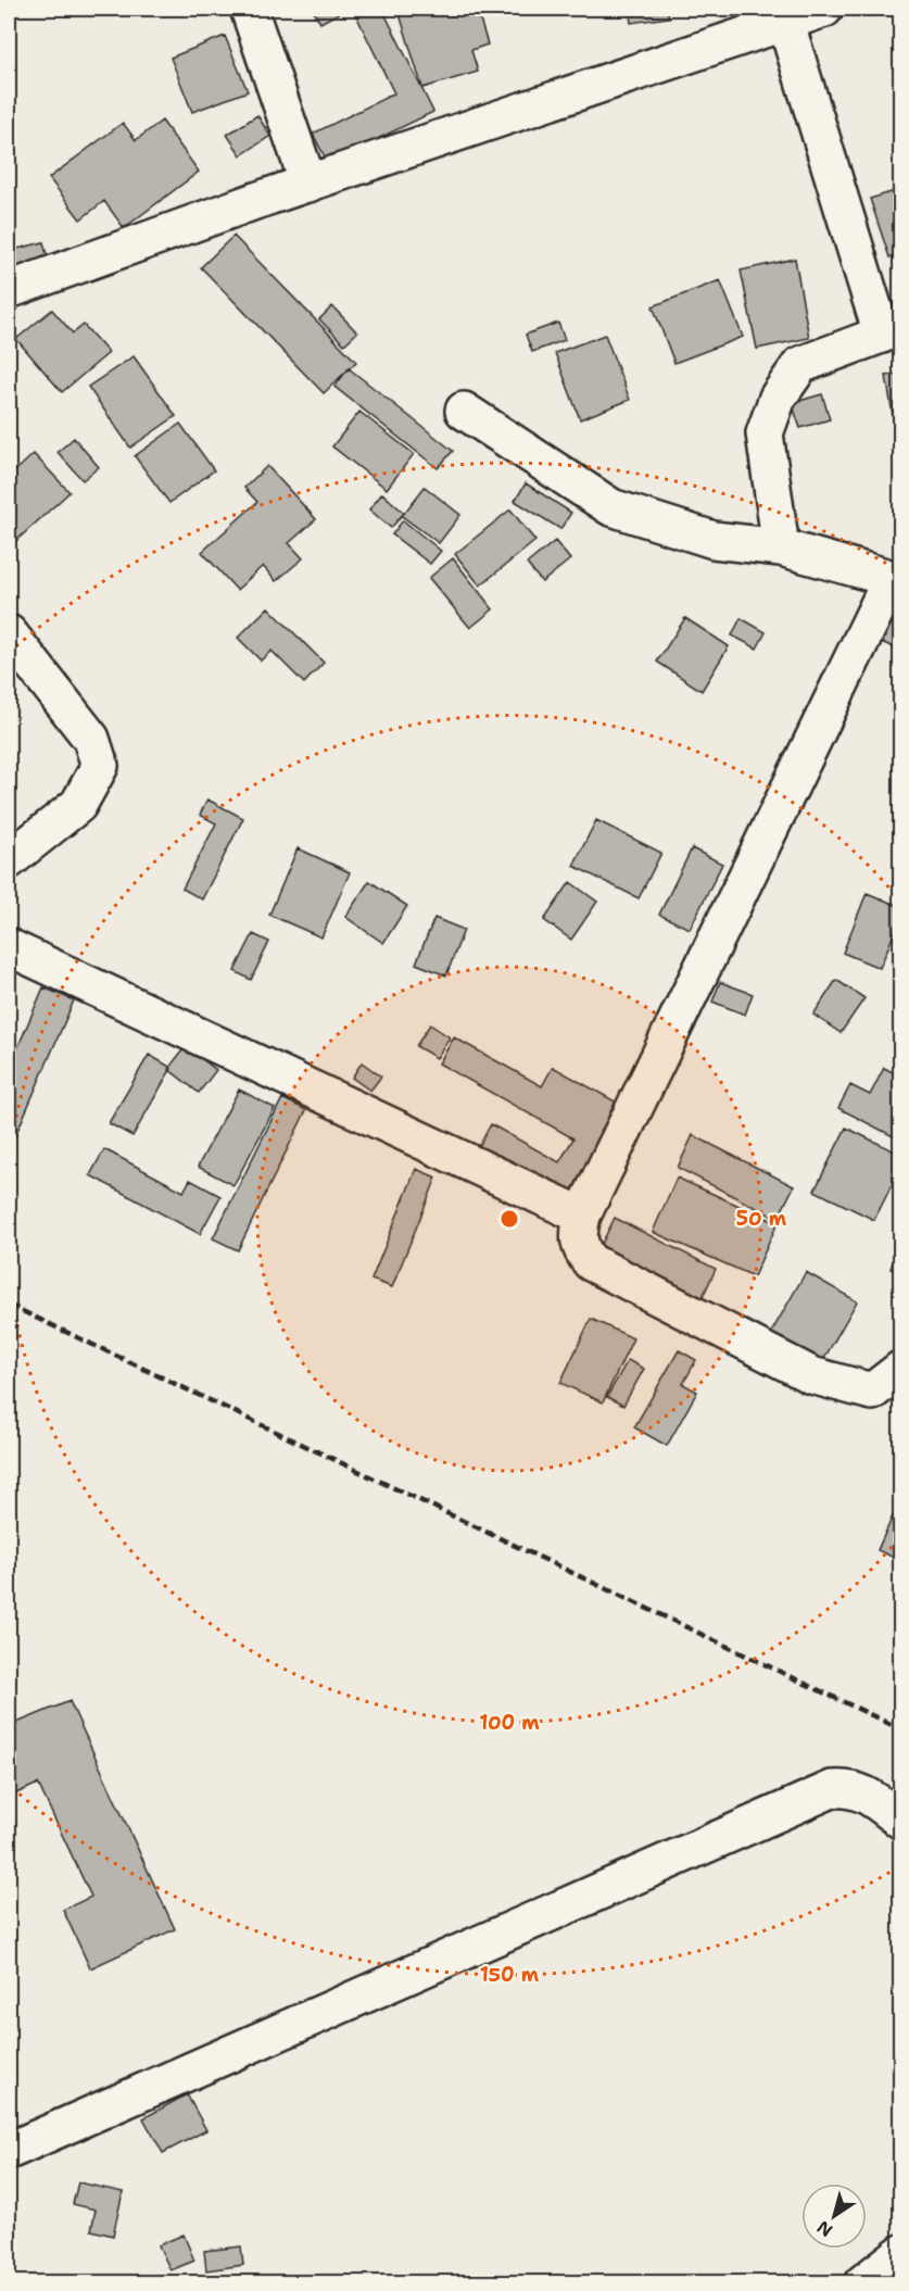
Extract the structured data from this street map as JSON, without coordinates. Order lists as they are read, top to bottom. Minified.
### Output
{"north":"bottom left","rings":["50 m","100 m","150 m"]}
